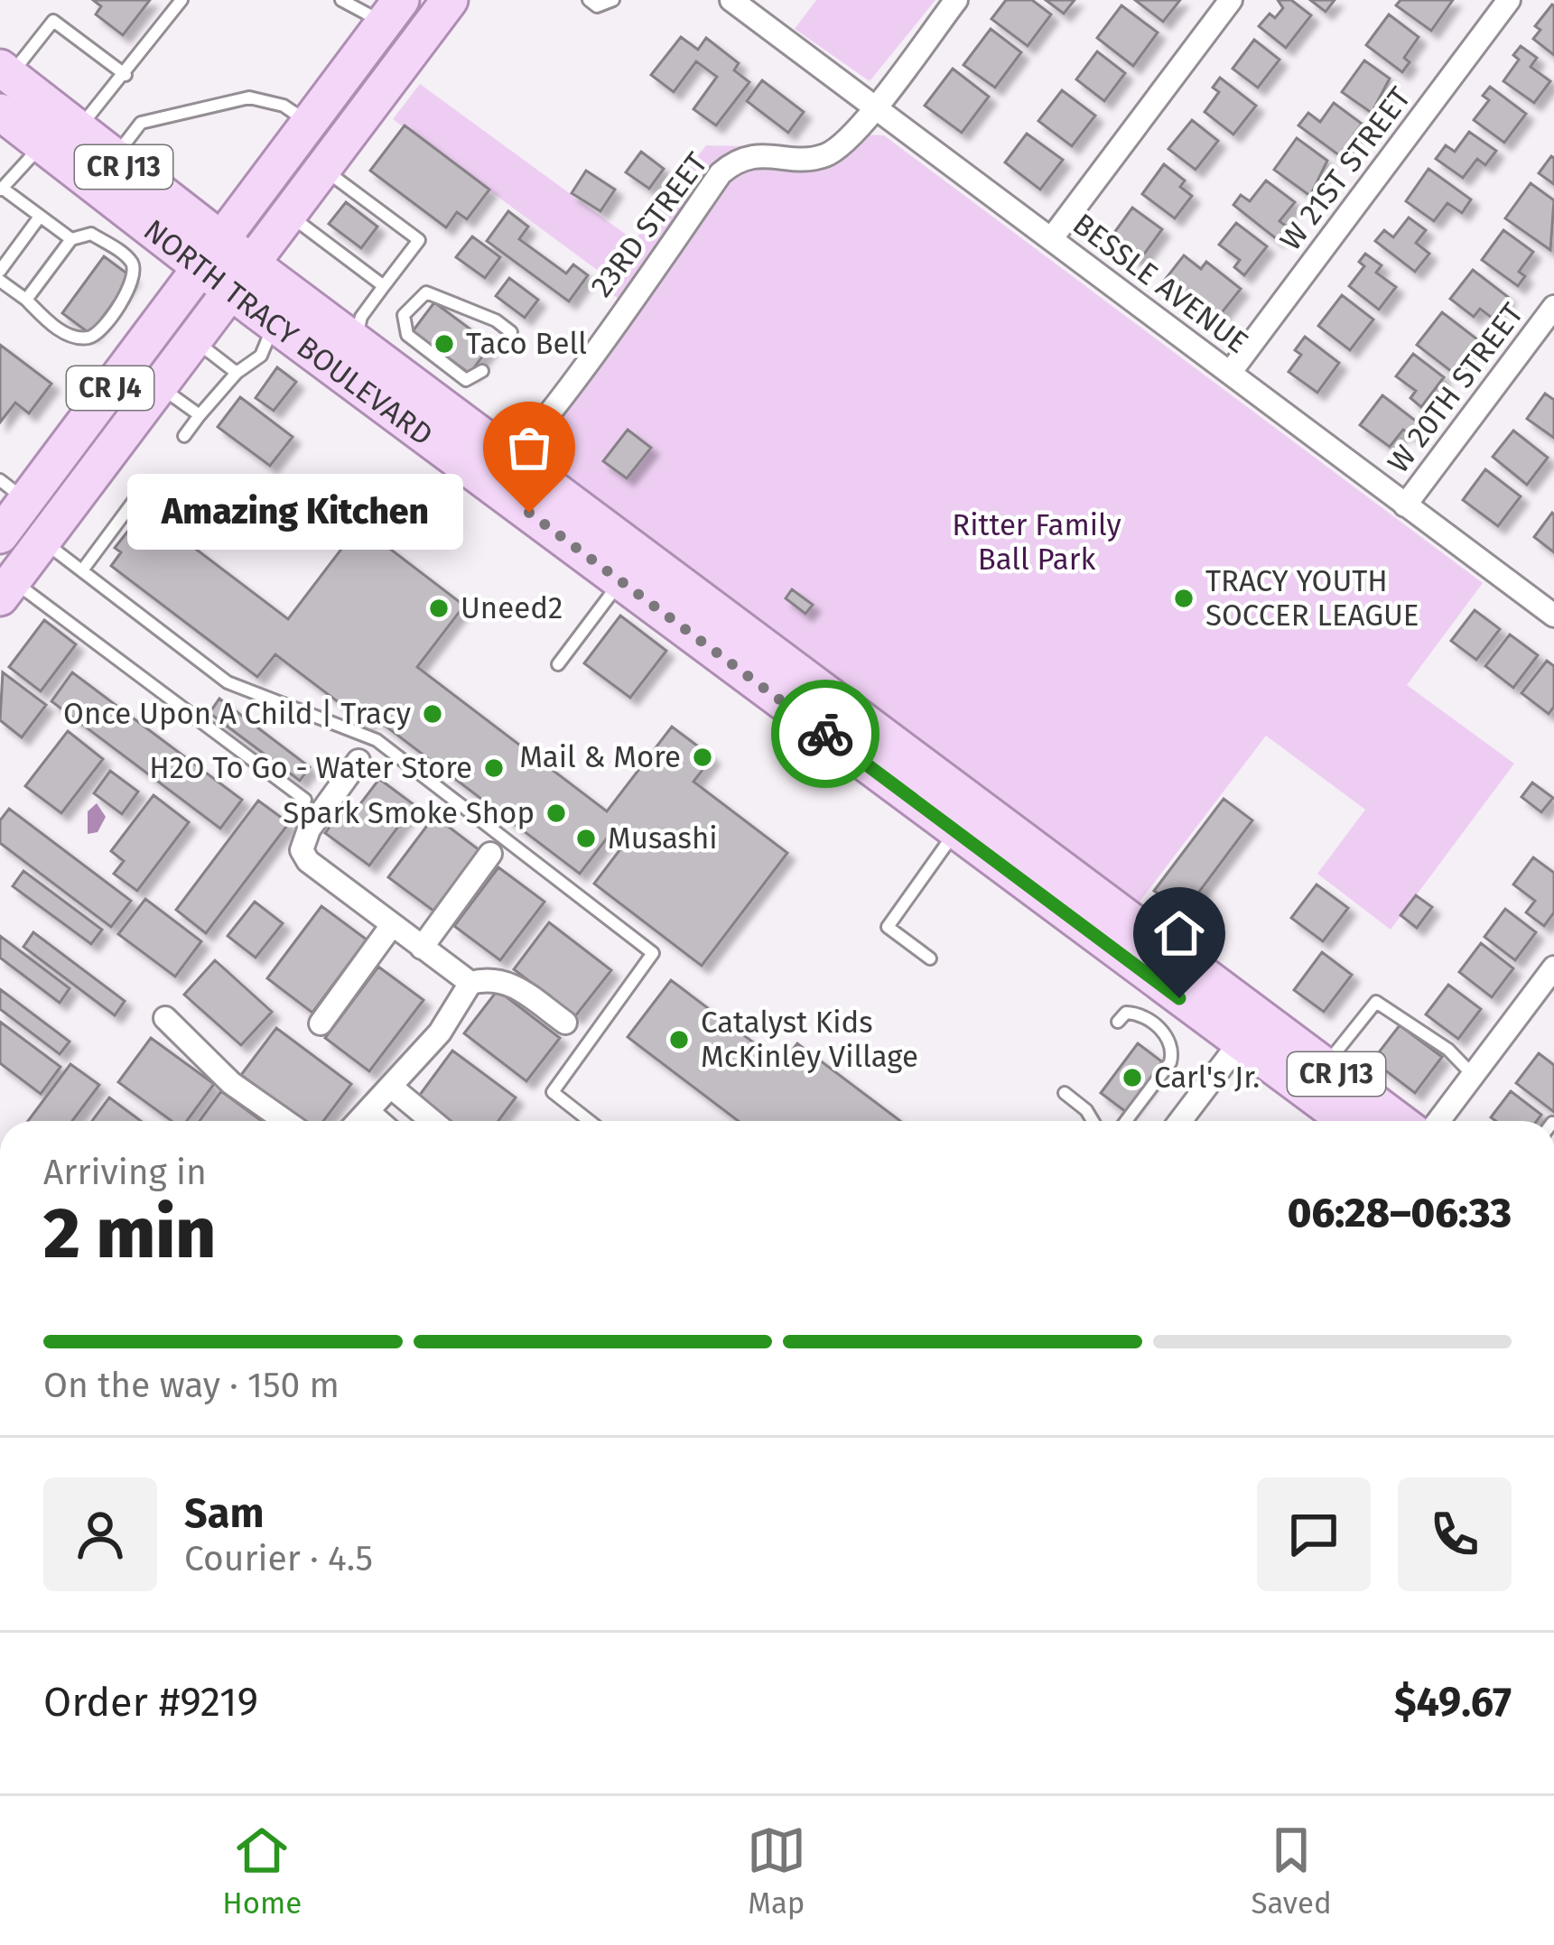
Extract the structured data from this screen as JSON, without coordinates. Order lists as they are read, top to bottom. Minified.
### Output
{"streets":{"main road":["CR J13","NORTH TRACY BOULEVARD","CR J4"],"street":["W 21ST STREET","23RD STREET","BESSLE AVENUE","W 20TH STREET"]},"crossings":[["W 21ST STREET","BESSLE AVENUE"],["23RD STREET","BESSLE AVENUE"],["23RD STREET","NORTH TRACY BOULEVARD"],["BESSLE AVENUE","W 20TH STREET"],["NORTH TRACY BOULEVARD","CR J4"]],"parks":["Ritter Family Ball Park"],"places":["Taco Bell","Amazing Kitchen","TRACY YOUTH SOCCER LEAGUE","Uneed2","Once Upon A Child | Tracy","Mail & More","H2O To Go - Water Store","Spark Smoke Shop","Musashi","Catalyst Kids McKinley Village","Carl's Jr."],"page":{"bubble":"Amazing Kitchen","heading":["2 min","Arriving in","06:28–06:33"],"panel":["Sam","Courier · 4.5","Order #9219","$49.67"],"bar":"On the way · 150 m","tabs":["Home","Map","Saved"]}}
